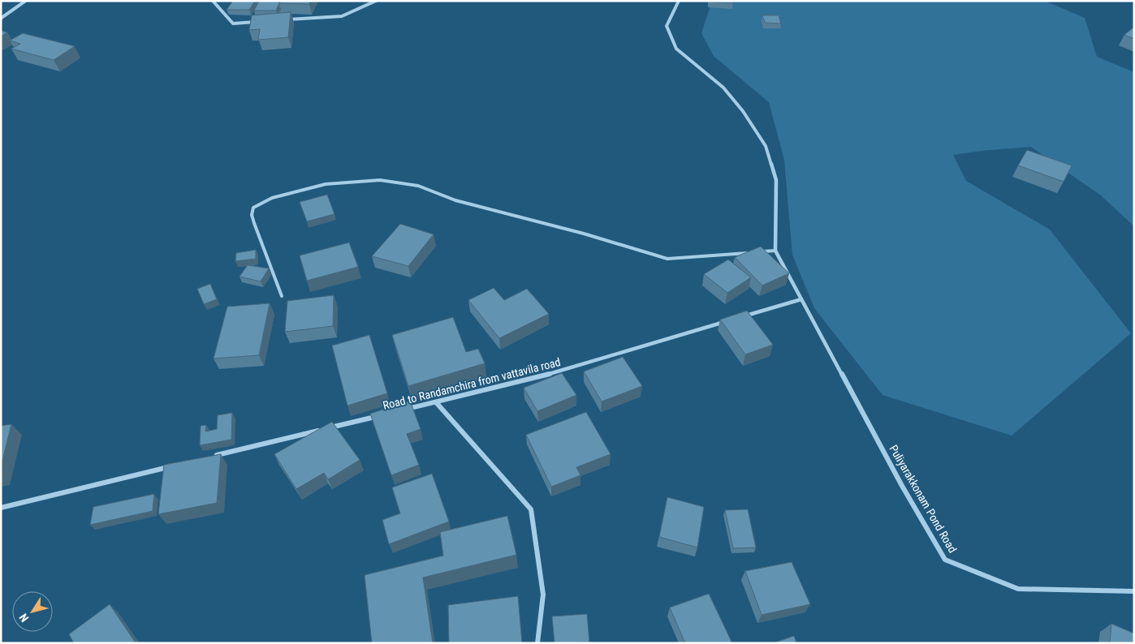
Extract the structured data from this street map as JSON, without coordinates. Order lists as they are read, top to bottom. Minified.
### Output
{"streets":{"street":["Road to Randamchira from vattavila road","Puliyarakkonam Pond Road"]},"north":"bottom left"}
